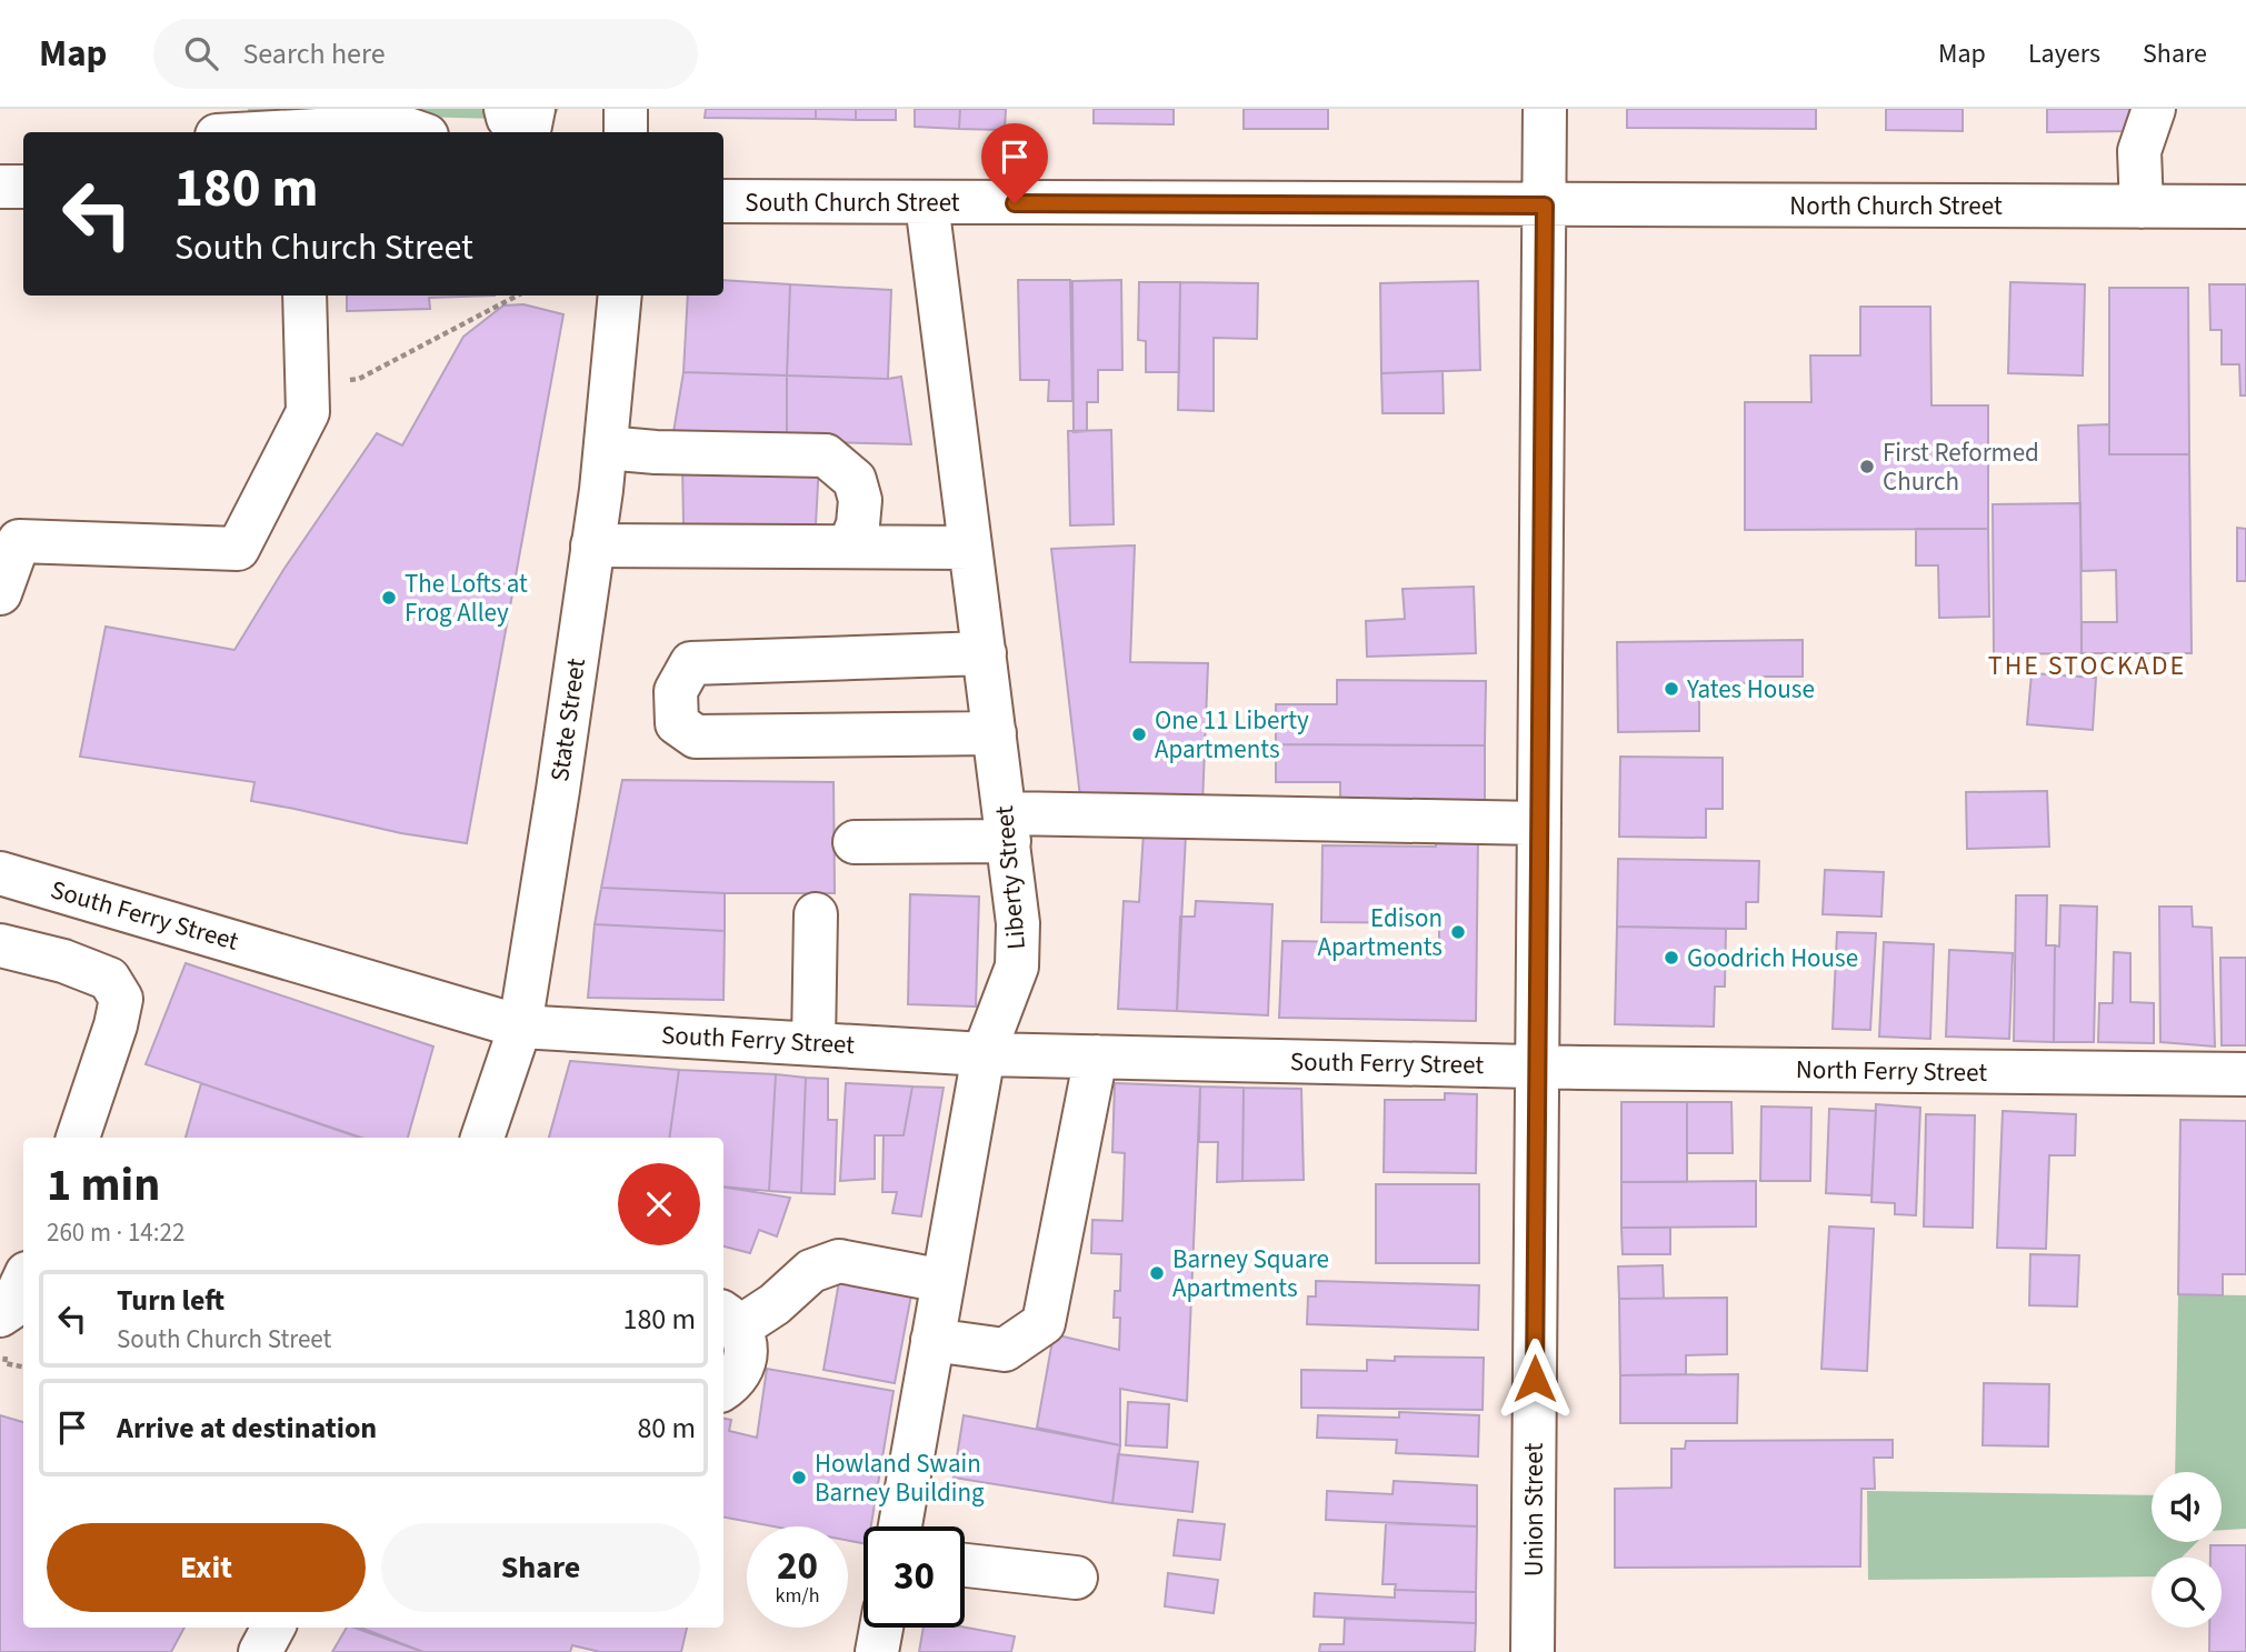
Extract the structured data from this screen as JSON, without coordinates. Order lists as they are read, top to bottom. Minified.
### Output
{"streets":{"street":["South Church Street","North Church Street","State Street","Liberty Street","South Ferry Street","North Ferry Street","Union Street"]},"crossings":[["South Church Street","North Church Street"],["South Church Street","Liberty Street"],["South Church Street","Union Street"],["North Church Street","Union Street"],["State Street","South Ferry Street"],["Liberty Street","South Ferry Street"],["South Ferry Street","North Ferry Street"],["South Ferry Street","Union Street"],["North Ferry Street","Union Street"]],"districts":["THE STOCKADE"],"places":["First Reformed Church","The Lofts at Frog Alley","Yates House","One 11 Liberty Apartments","Edison Apartments","Goodrich House","Barney Square Apartments","Howland Swain Barney Building"],"page":{"header":"Map","search":"Search here","nav":["Map","Layers","Share"],"turn":["180 m","South Church Street"],"heading":["1 min","260 m · 14:22"],"list":[{"name":"Turn left","note":"South Church Street","value":"180 m"},{"name":"Arrive at destination","value":"80 m"}],"buttons":["Exit","Share"],"speed":"20 km/h","limit":"30"}}
